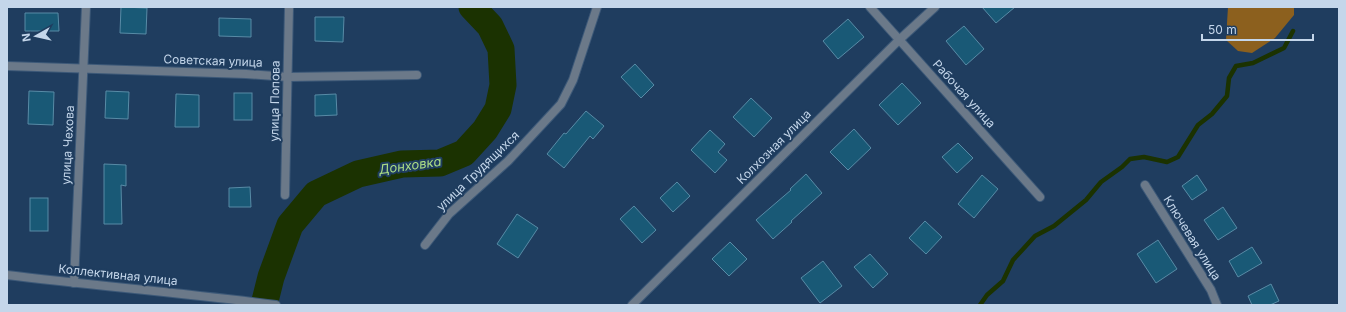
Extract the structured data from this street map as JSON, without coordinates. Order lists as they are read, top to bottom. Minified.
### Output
{"streets":{"street":["Советская улица","Рабочая улица","улица Попова","улица Чехова","Колхозная улица","улица Трудящихся","Ключевая улица","Коллективная улица"]},"crossings":[["Советская улица","улица Попова"],["Советская улица","улица Чехова"],["Рабочая улица","Колхозная улица"],["улица Чехова","Коллективная улица"]],"water":["Донховка"],"scale_bar":"50 m","north":"left"}
